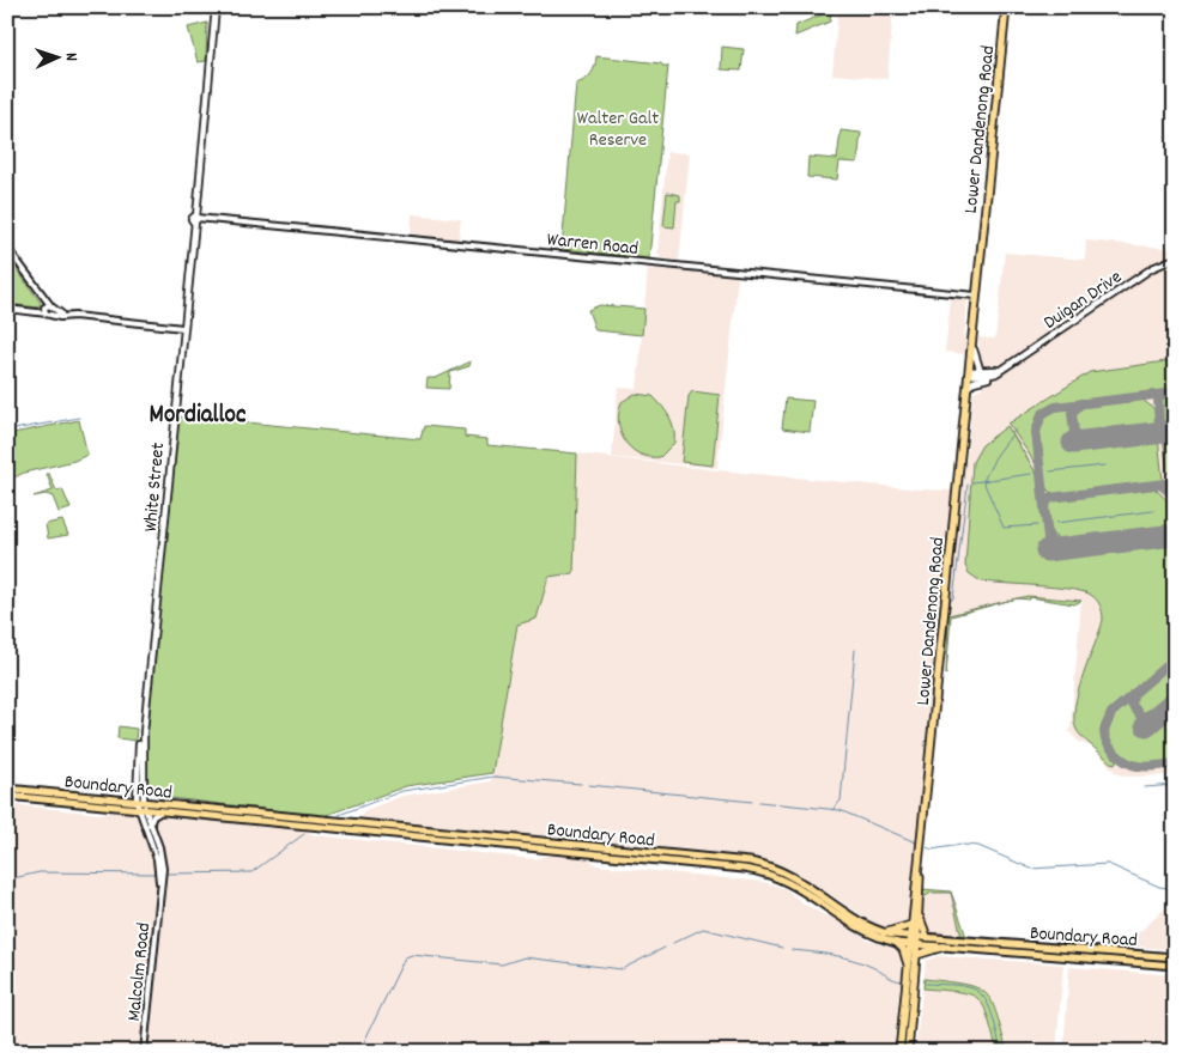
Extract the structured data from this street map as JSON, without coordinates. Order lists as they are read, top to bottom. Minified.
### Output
{"streets":{"highway":["Lower Dandenong Road"],"main road":["Duigan Drive","White Street","Boundary Road"],"street":["Warren Road","Malcolm Road"]},"crossings":[["Lower Dandenong Road","Warren Road"],["Lower Dandenong Road","Duigan Drive"],["Lower Dandenong Road","Boundary Road"],["Warren Road","White Street"],["White Street","Boundary Road"],["White Street","Malcolm Road"],["Boundary Road","Malcolm Road"]],"districts":["Mordialloc"],"parks":["Walter Galt Reserve"],"north":"right"}
